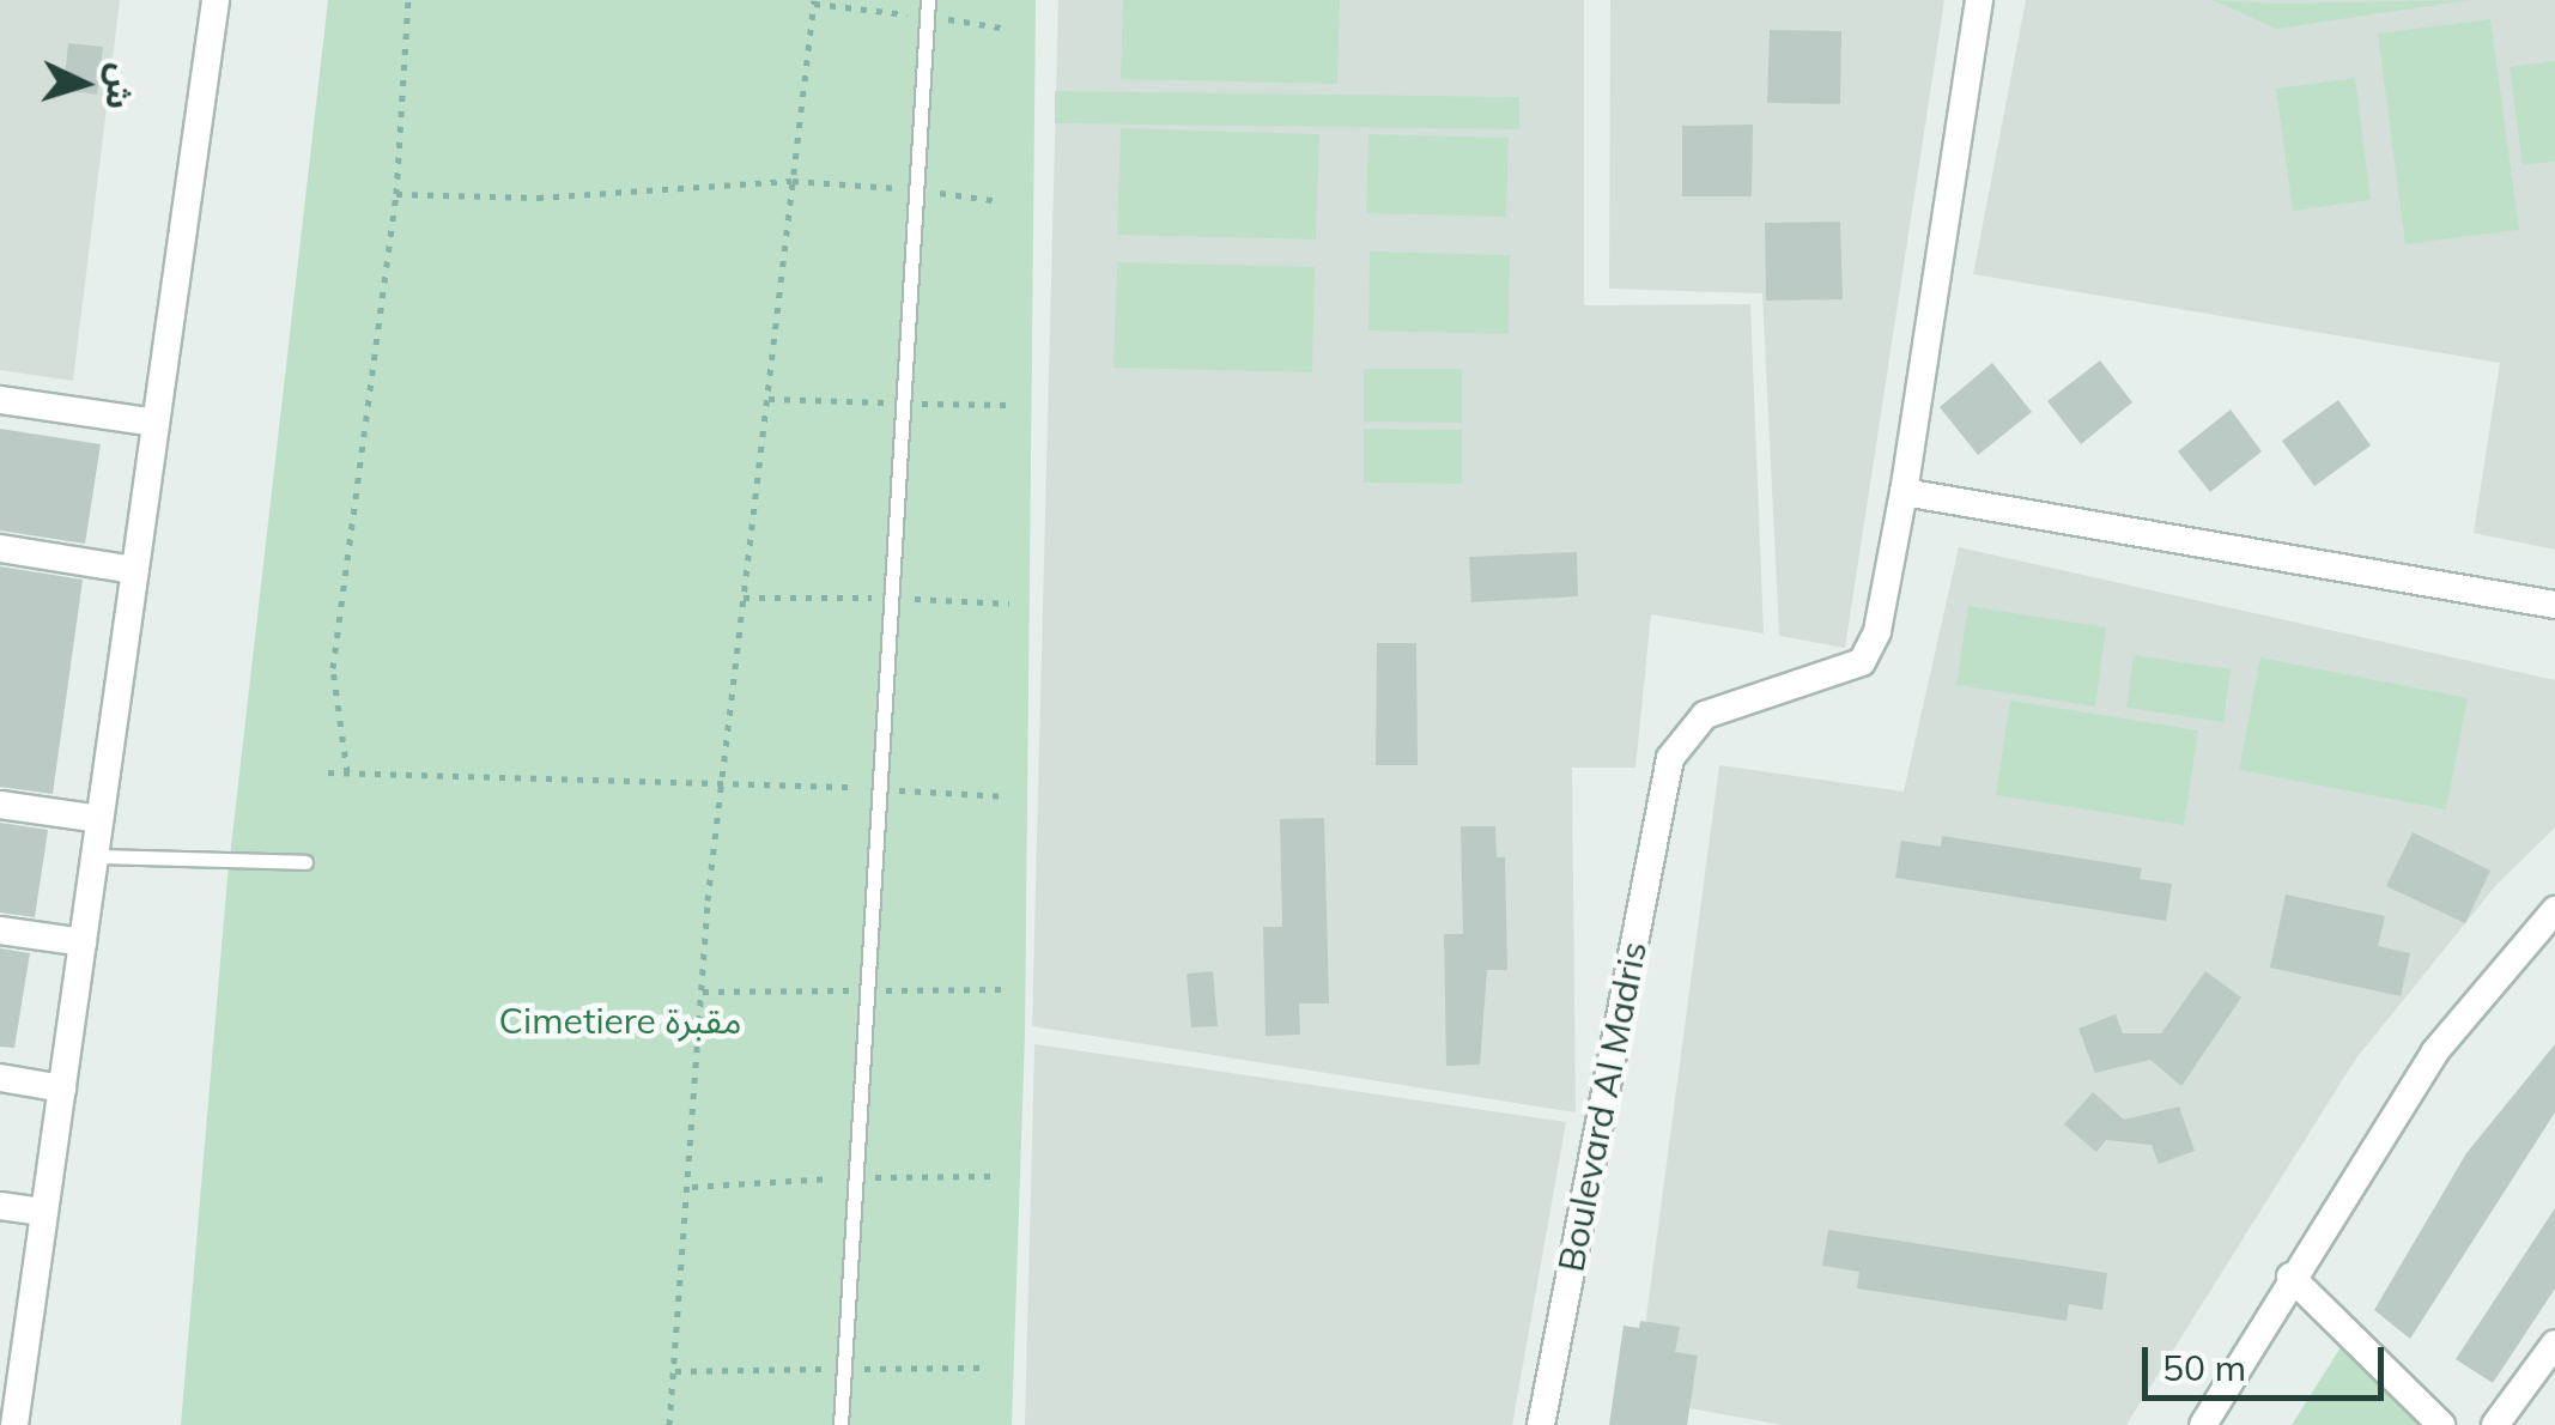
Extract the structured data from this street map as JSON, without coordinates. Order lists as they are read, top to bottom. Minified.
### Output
{"streets":{"street":["Boulevard Al Madris"]},"parks":["Cimetiere مقبرة"],"scale_bar":"50 m","north":"right"}
